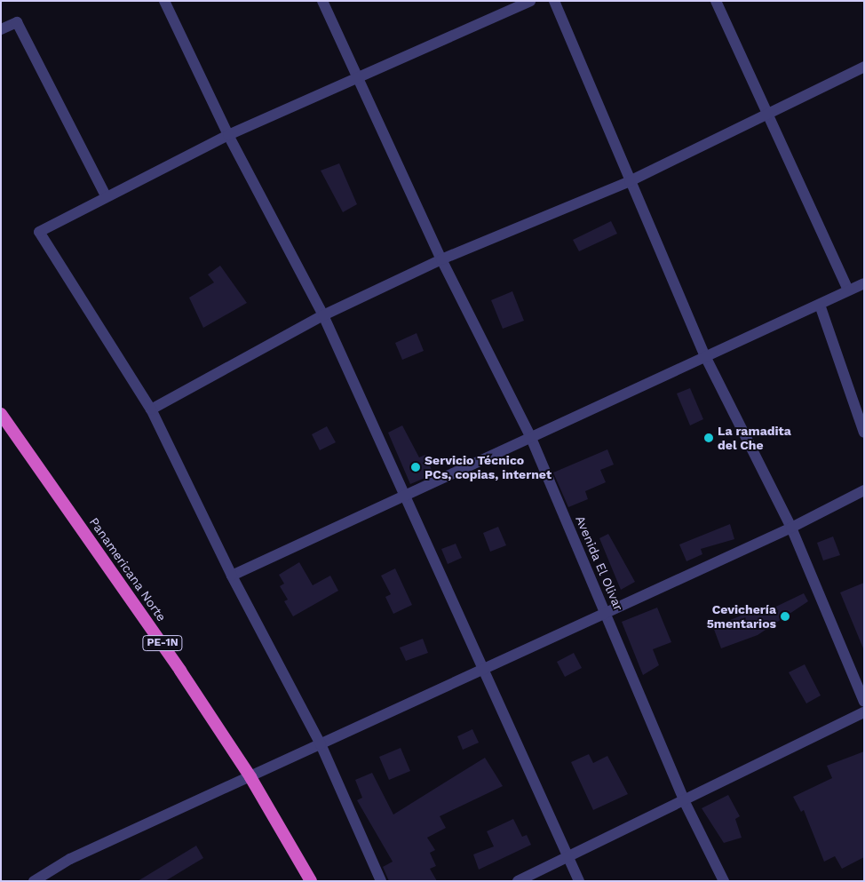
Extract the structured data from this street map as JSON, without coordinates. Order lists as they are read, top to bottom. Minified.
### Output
{"streets":{"highway":["Panamericana Norte","PE-1N"],"street":["Avenida El Olivar"]},"places":["La ramadita del Che","Servicio Técnico PCs, copias, internet","Cevichería 5mentarios"]}
